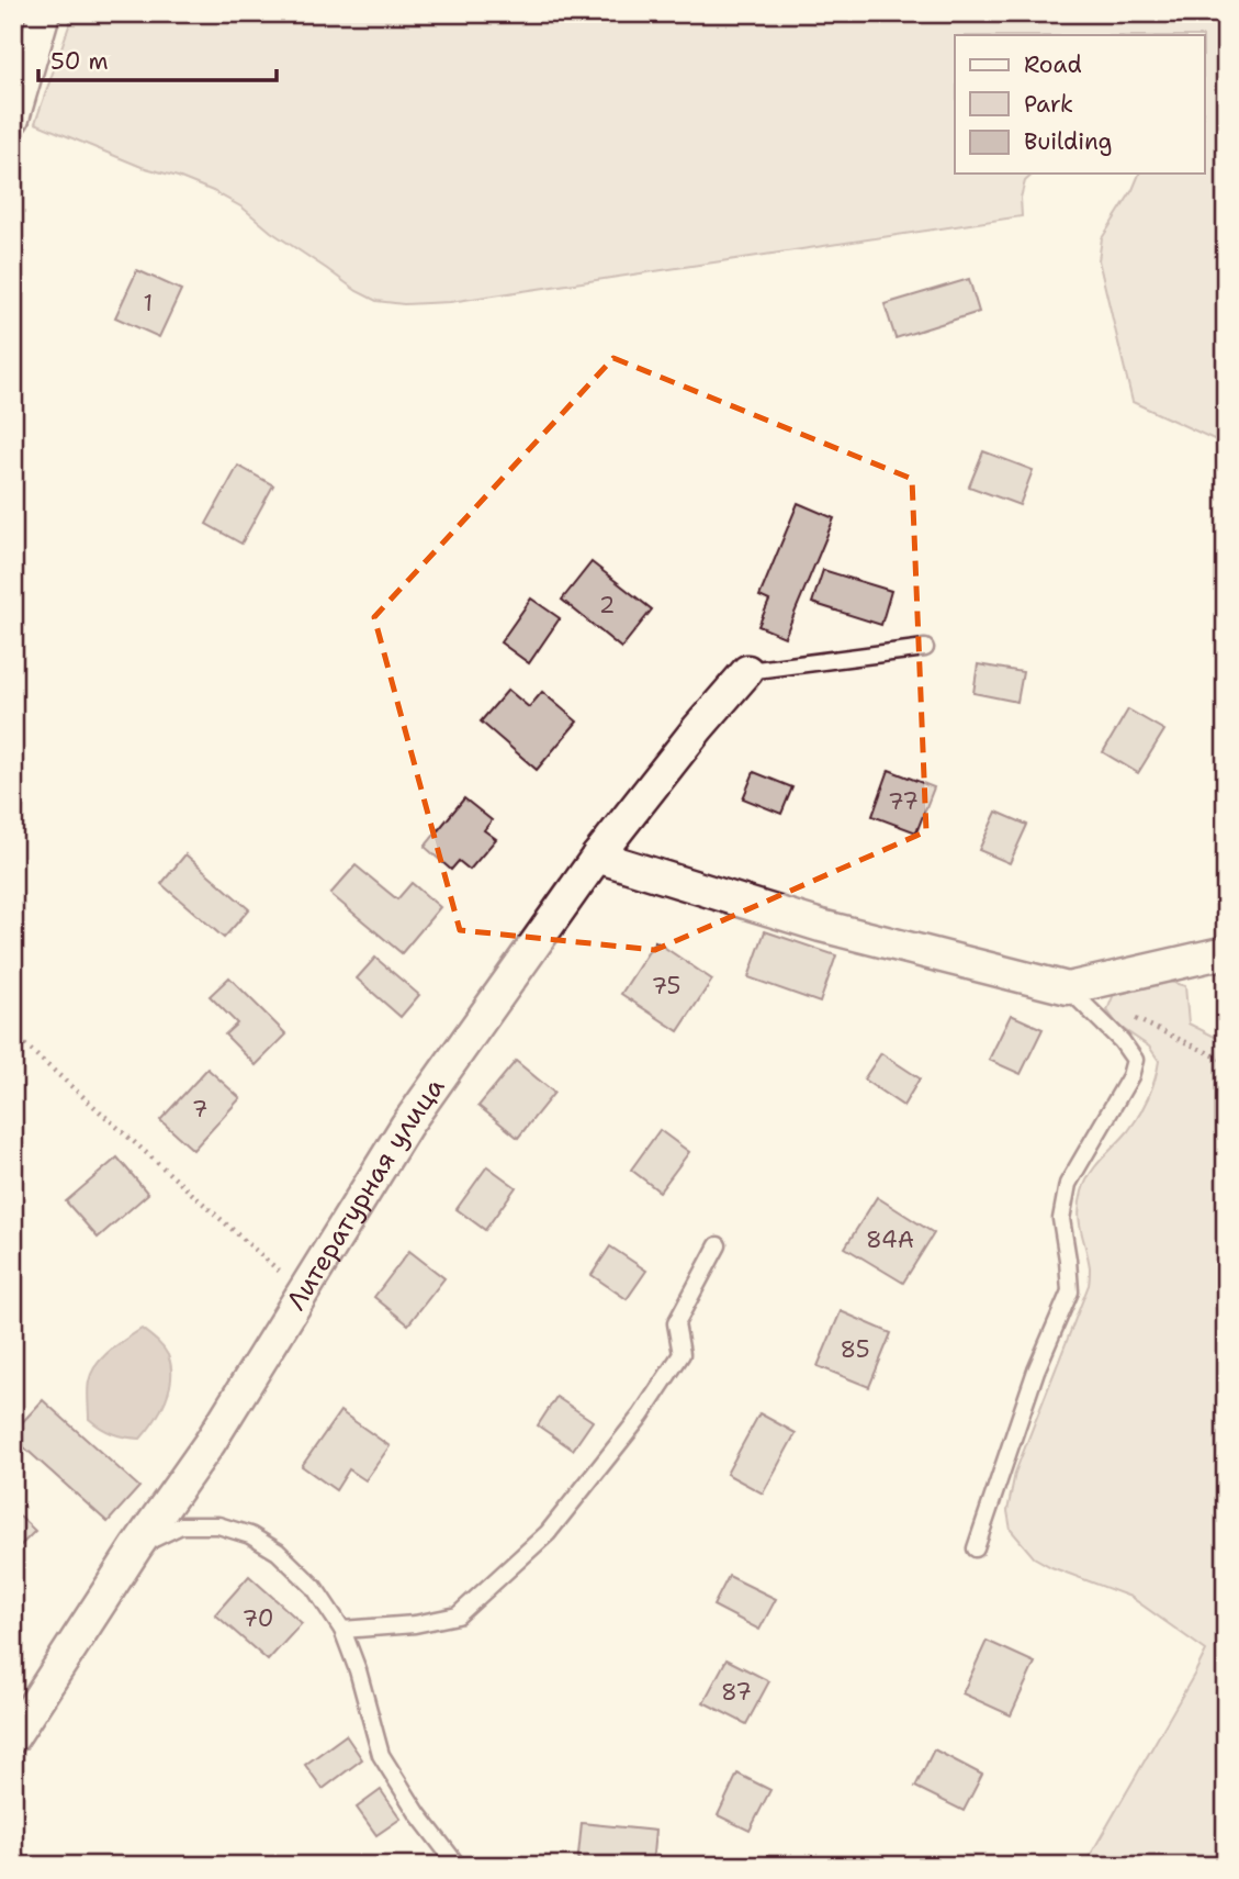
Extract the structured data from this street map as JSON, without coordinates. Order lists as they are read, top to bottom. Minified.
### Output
{"streets":{"street":["Литературная улица"]},"house_numbers":["1","2","77","75","7","84А","85","70","87"],"legend":["Road","Park","Building"],"scale_bar":"50 m"}
